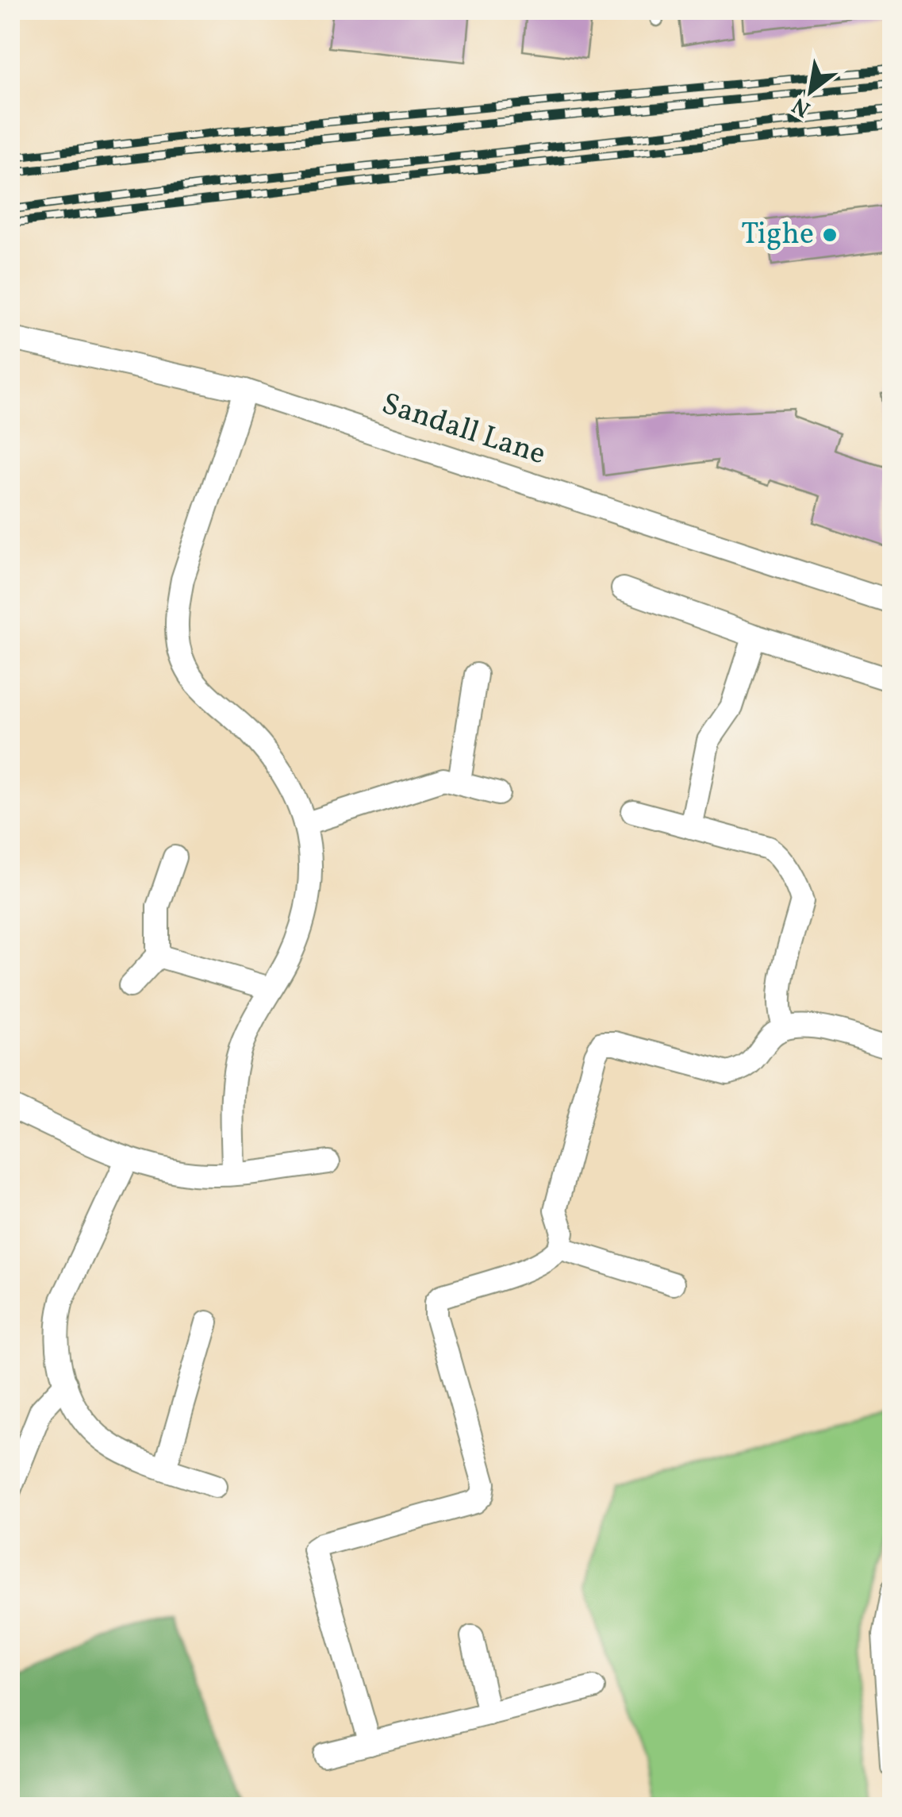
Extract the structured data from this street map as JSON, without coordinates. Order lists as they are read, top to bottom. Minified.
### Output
{"streets":{"street":["Sandall Lane"]},"places":["Tighe"],"north":"bottom left"}
